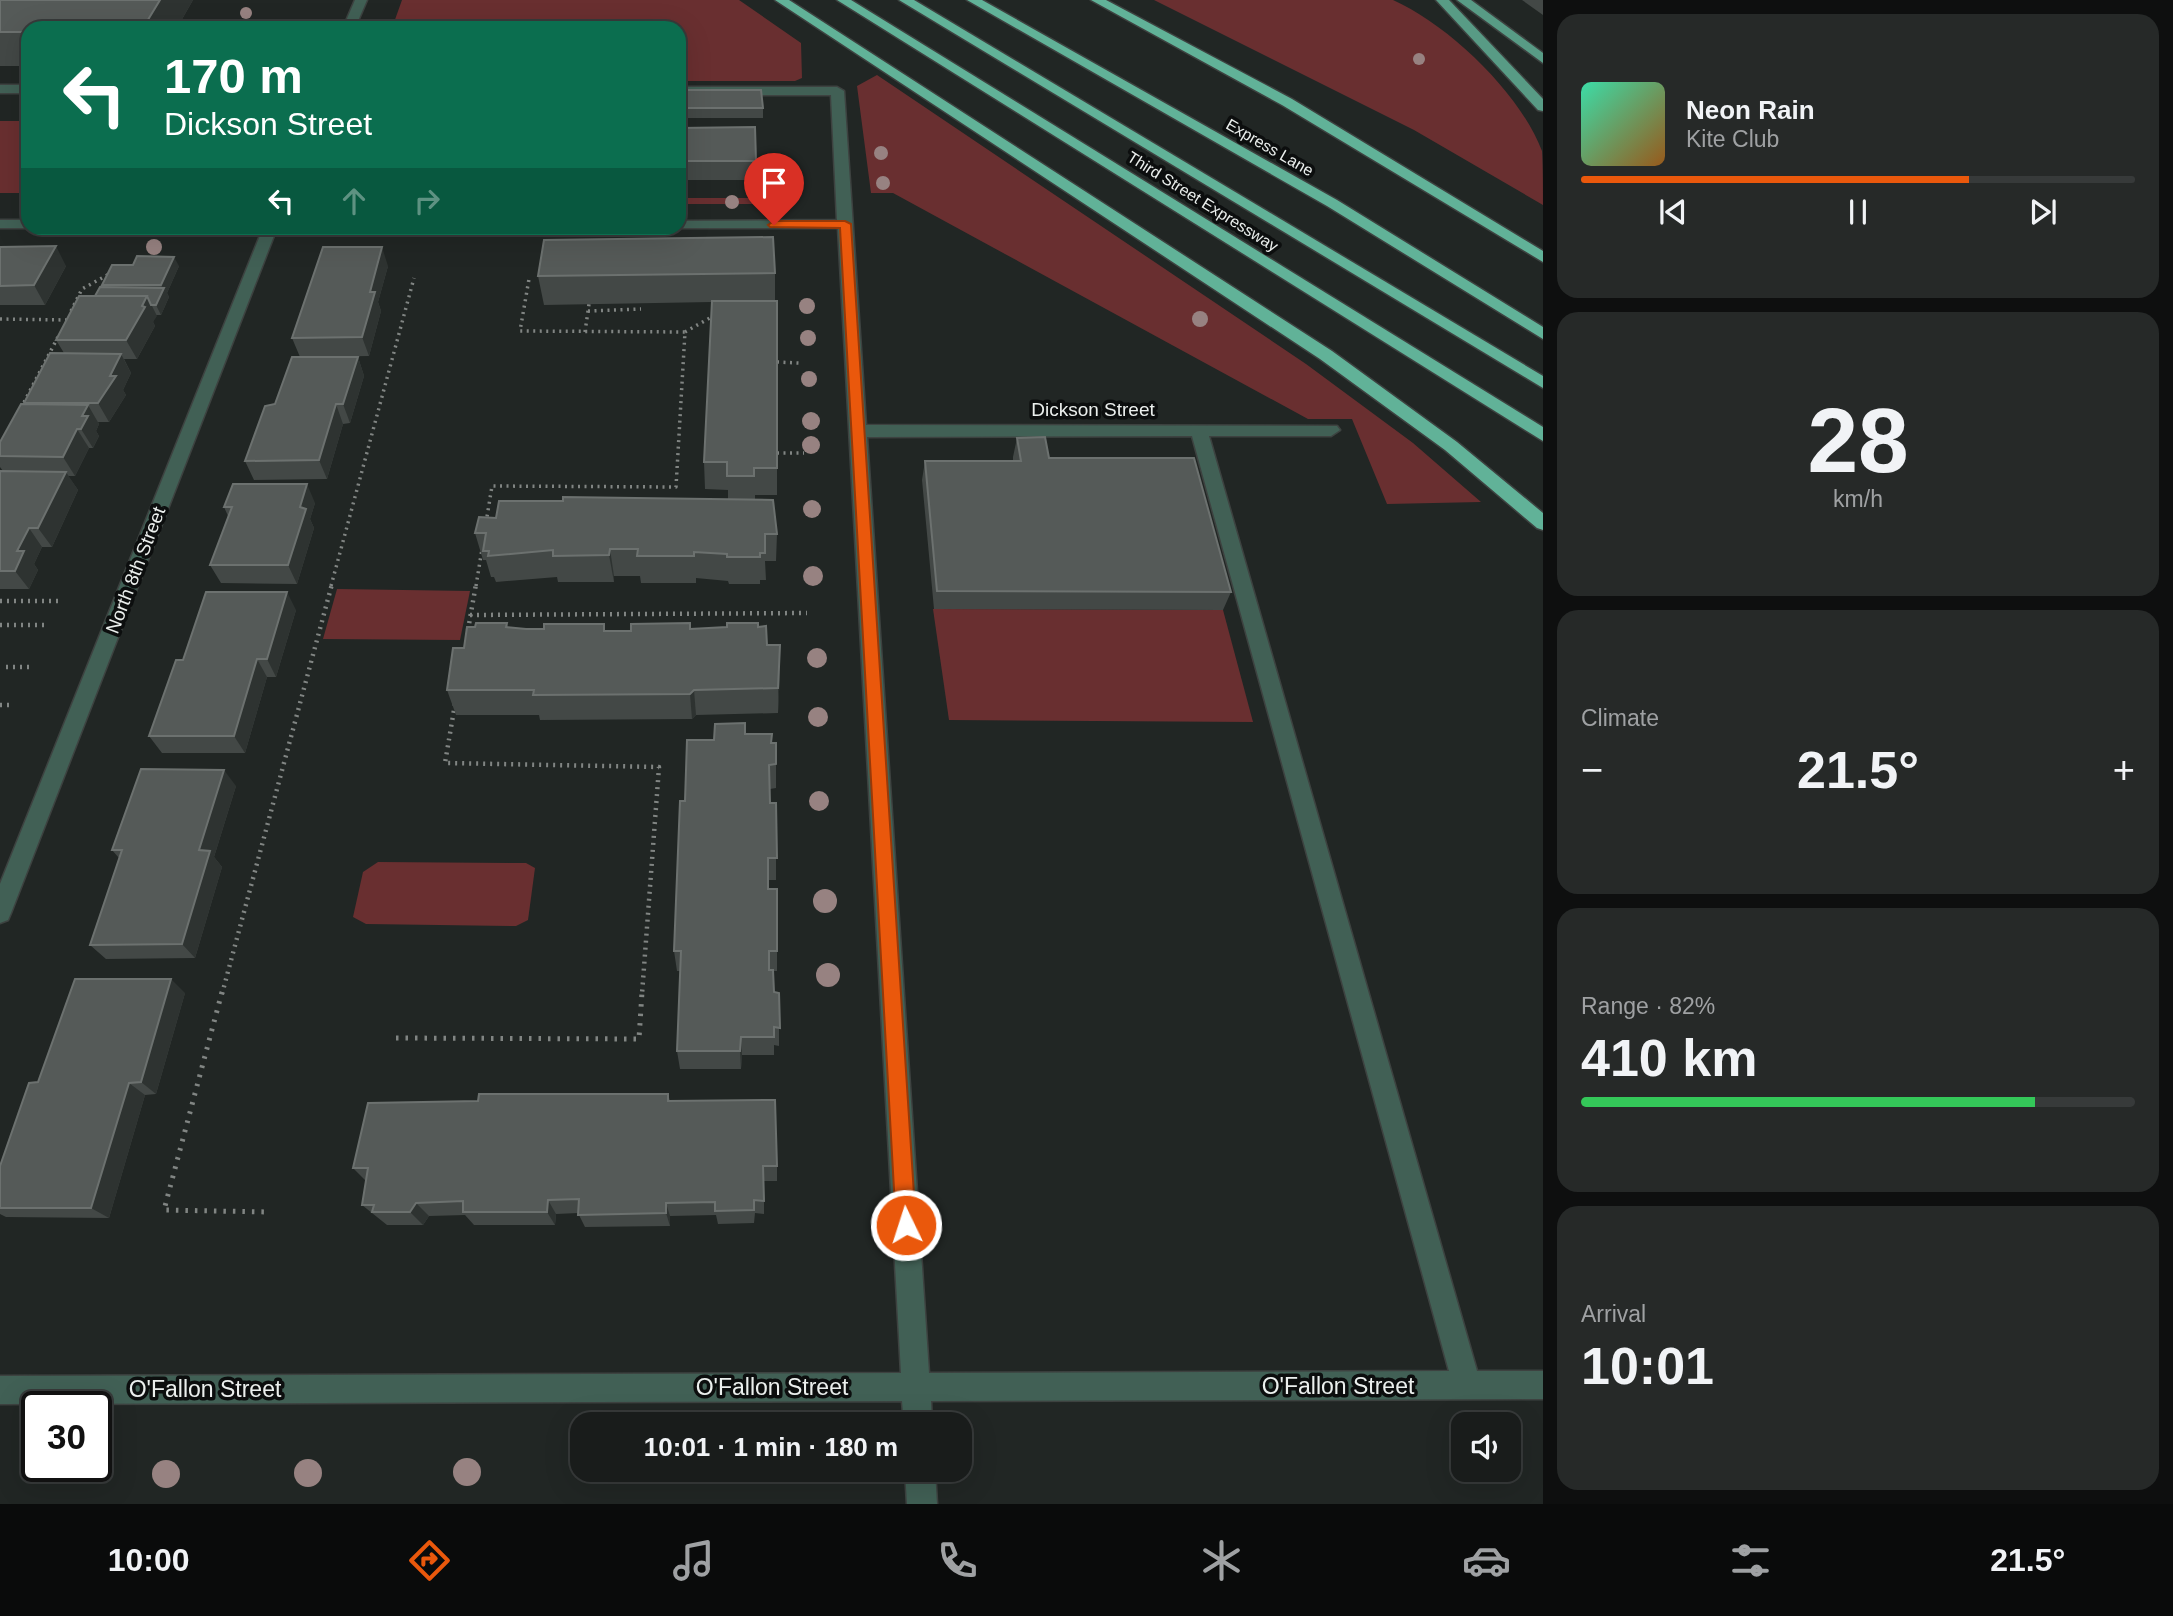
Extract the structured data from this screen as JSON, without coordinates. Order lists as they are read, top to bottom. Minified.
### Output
{"streets":{"highway":["Express Lane","Third Street Expressway"],"street":["Dickson Street","North 8th Street","O'Fallon Street"]},"page":{"turn":["170 m","Dickson Street"],"song":["Neon Rain","Kite Club"],"tile":[["28","km/h"],"Climate",["Range · 82%","410 km"],["Arrival","10:01"]],"heat":["−","21.5°","+"],"limit":"30","trip":"10:01 · 1 min · 180 m","tabs":["10:00","21.5°"]}}
